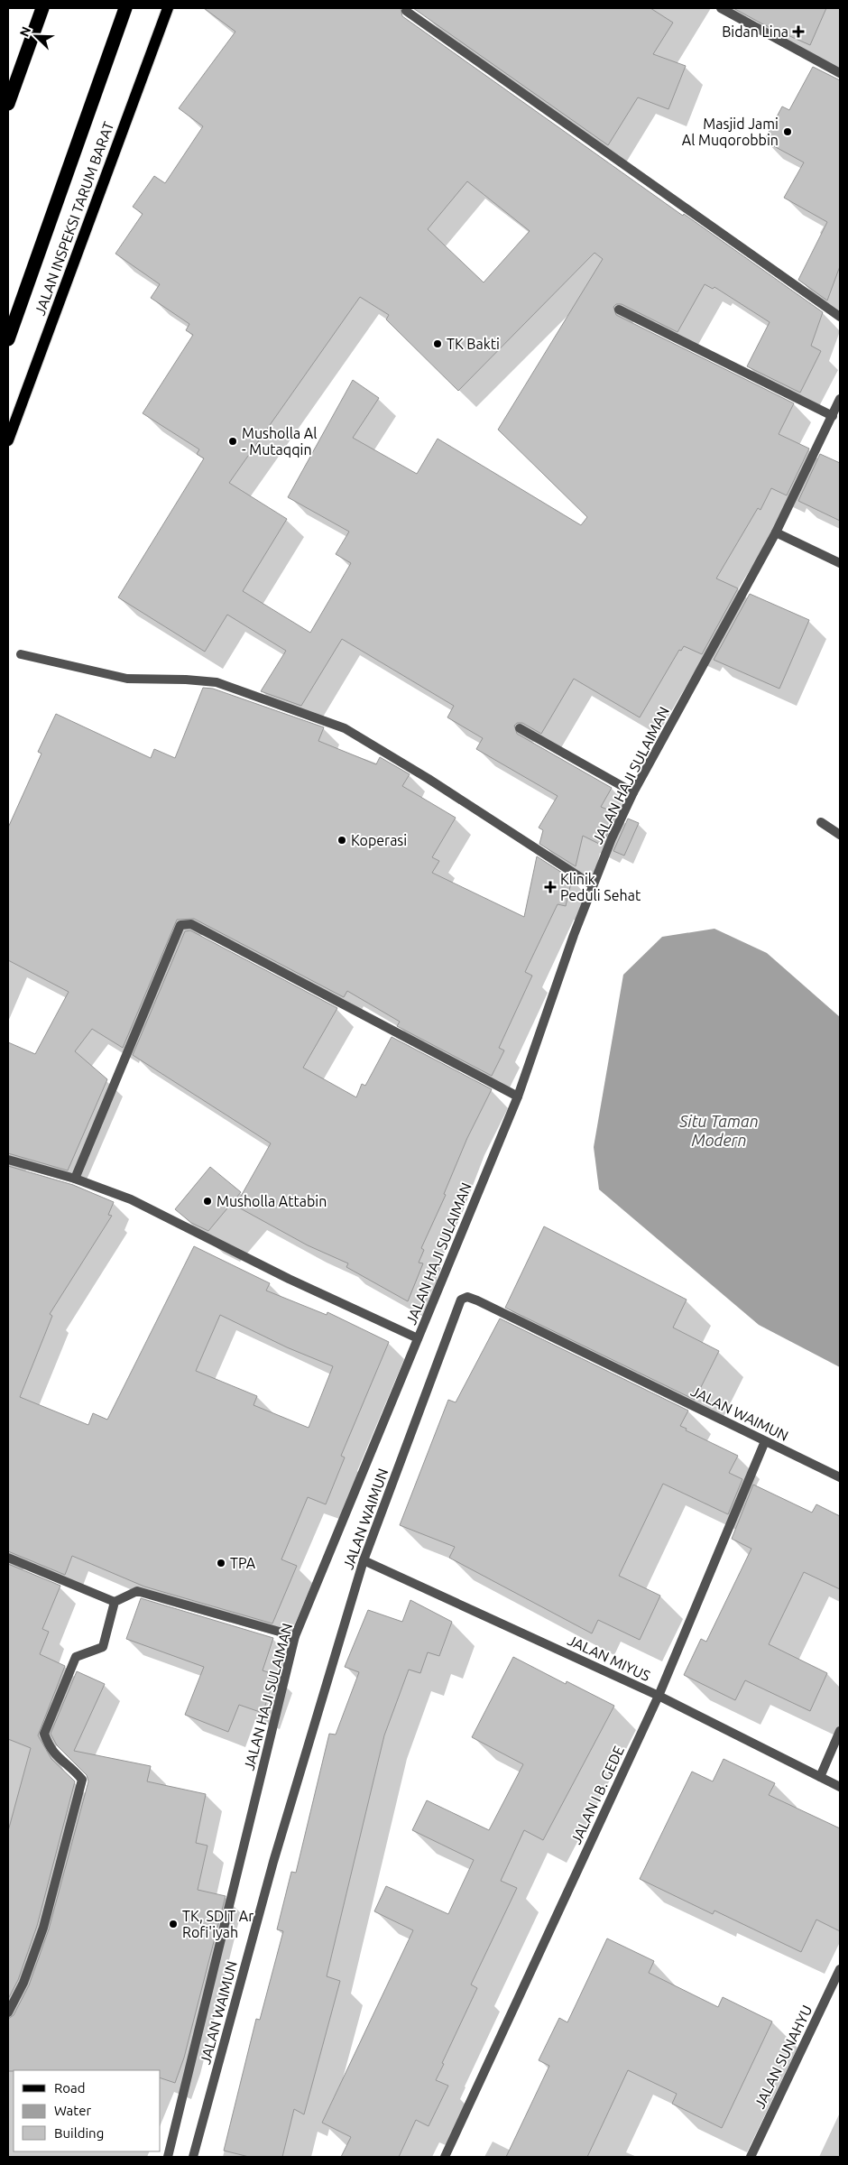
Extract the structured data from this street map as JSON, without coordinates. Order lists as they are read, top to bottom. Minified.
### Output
{"streets":{"main road":["JALAN INSPEKSI TARUM BARAT"],"street":["JALAN HAJI SULAIMAN","JALAN WAIMUN","JALAN MIYUS","JALAN I B. GEDE","JALAN SUNAHYU"]},"crossings":[["JALAN WAIMUN","JALAN MIYUS"],["JALAN WAIMUN","JALAN I B. GEDE"],["JALAN MIYUS","JALAN I B. GEDE"]],"water":["Situ Taman Modern"],"places":{"health":["Bidan Lina","Klinik Peduli Sehat"],"other":["Masjid Jami Al Muqorobbin","TK Bakti","Musholla Al - Mutaqqin","Koperasi","Musholla Attabin","TPA","TK, SDIT Ar Rofi'iyah"]},"legend":["Road","Water","Building"],"north":"top left"}
